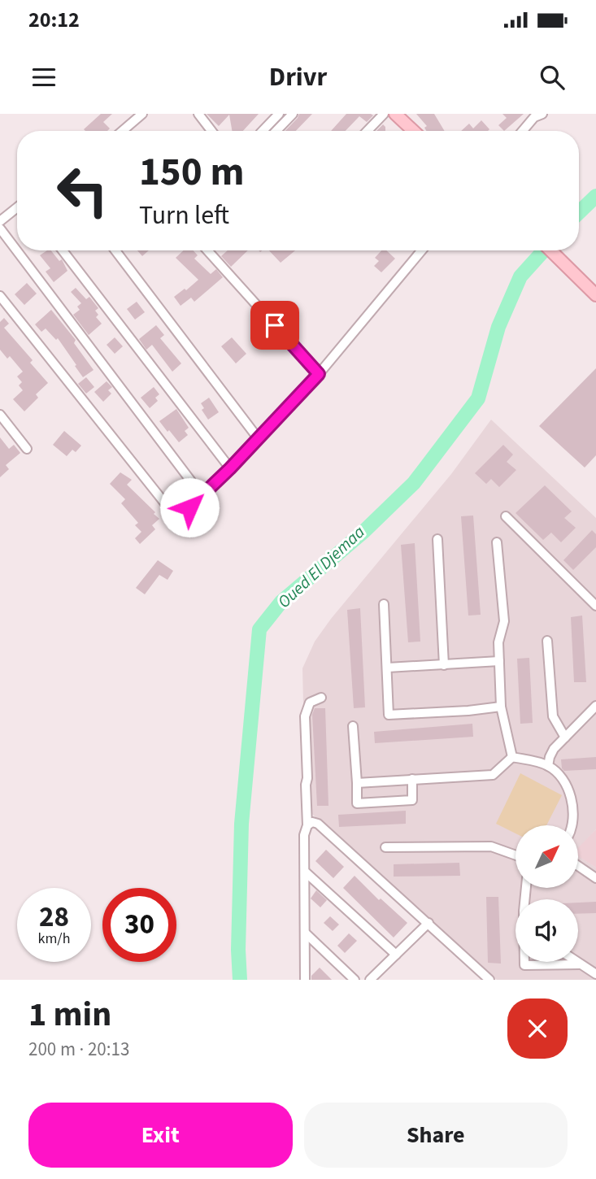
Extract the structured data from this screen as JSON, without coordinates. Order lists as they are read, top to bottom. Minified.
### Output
{"water":["Oued El Djemaa"],"north":"top right","page":{"status":"20:12","header":"Drivr","turn":["150 m","Turn left"],"speed":"28 km/h","limit":"30","heading":["1 min","200 m · 20:13"],"buttons":["Exit","Share"]}}
